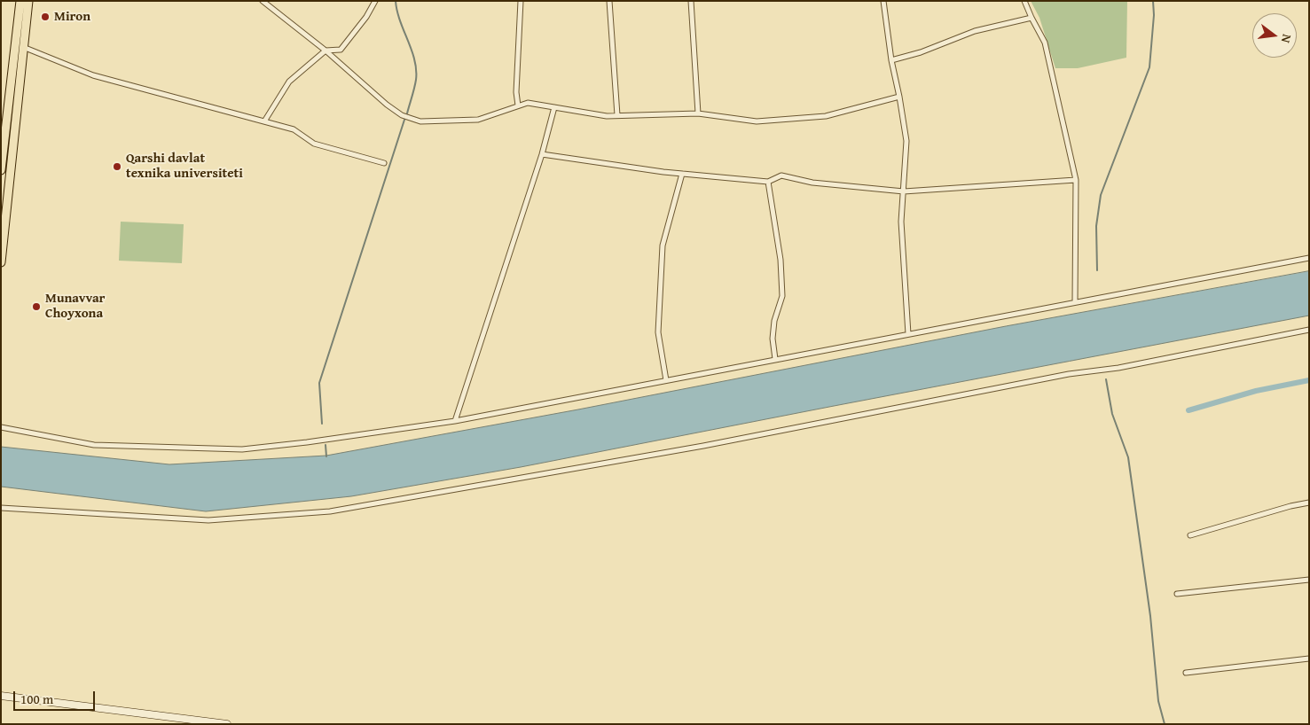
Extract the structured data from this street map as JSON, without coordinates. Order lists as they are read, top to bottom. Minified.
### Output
{"places":["Miron","Qarshi davlat texnika universiteti","Munavvar Choyxona"],"scale_bar":"100 m","north":"right"}
